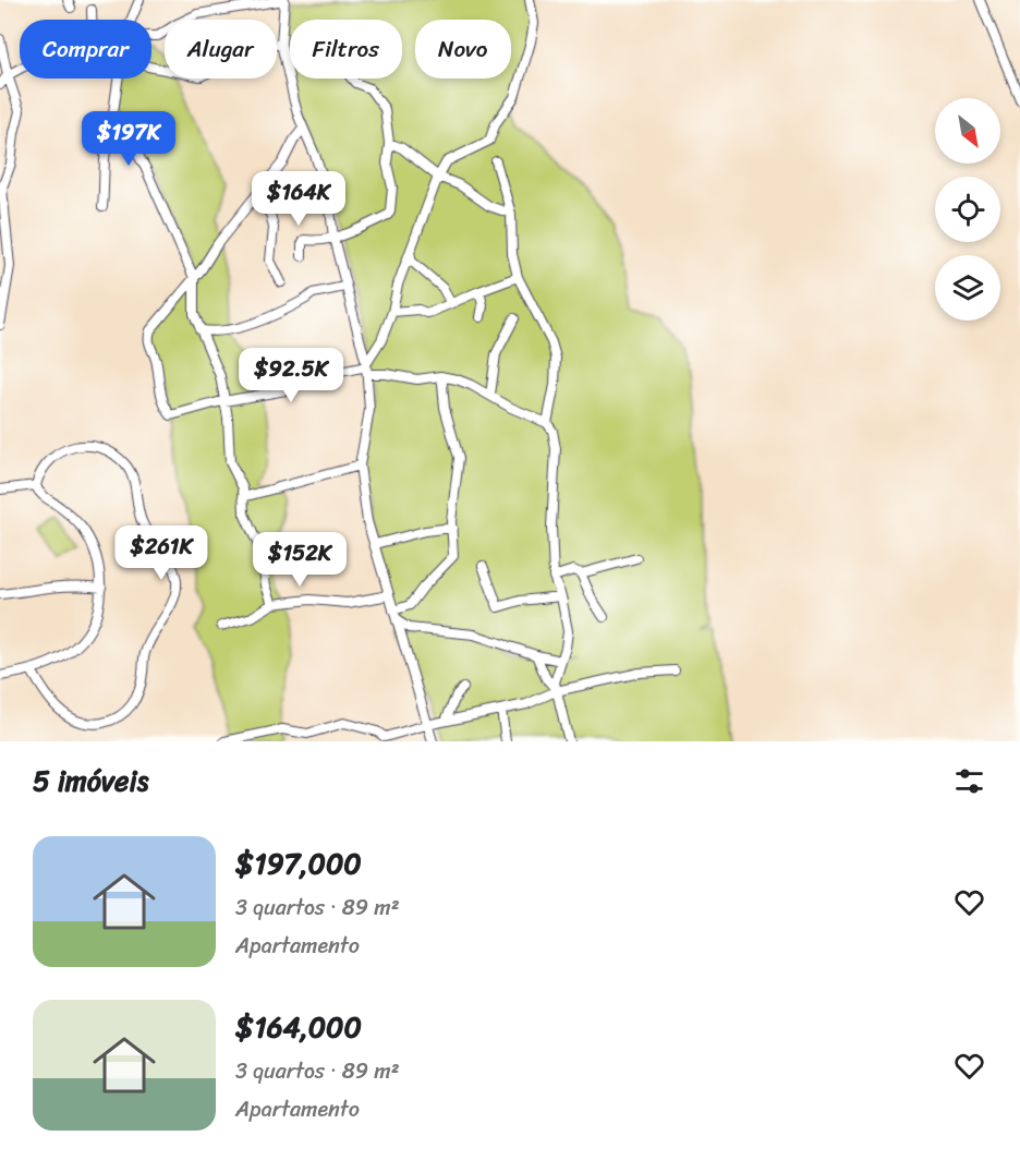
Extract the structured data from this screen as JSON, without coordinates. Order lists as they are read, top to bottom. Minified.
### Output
{"north":"bottom right","page":{"chip":["Comprar","Alugar","Filtros","Novo"],"price":["$197K","$164K","$92.5K","$261K","$152K"],"heading":"5 imóveis","list":[{"name":"$197,000","note":"3 quartos · 89 m² · Apartamento"},{"name":"$164,000","note":"3 quartos · 89 m² · Apartamento"}]}}
